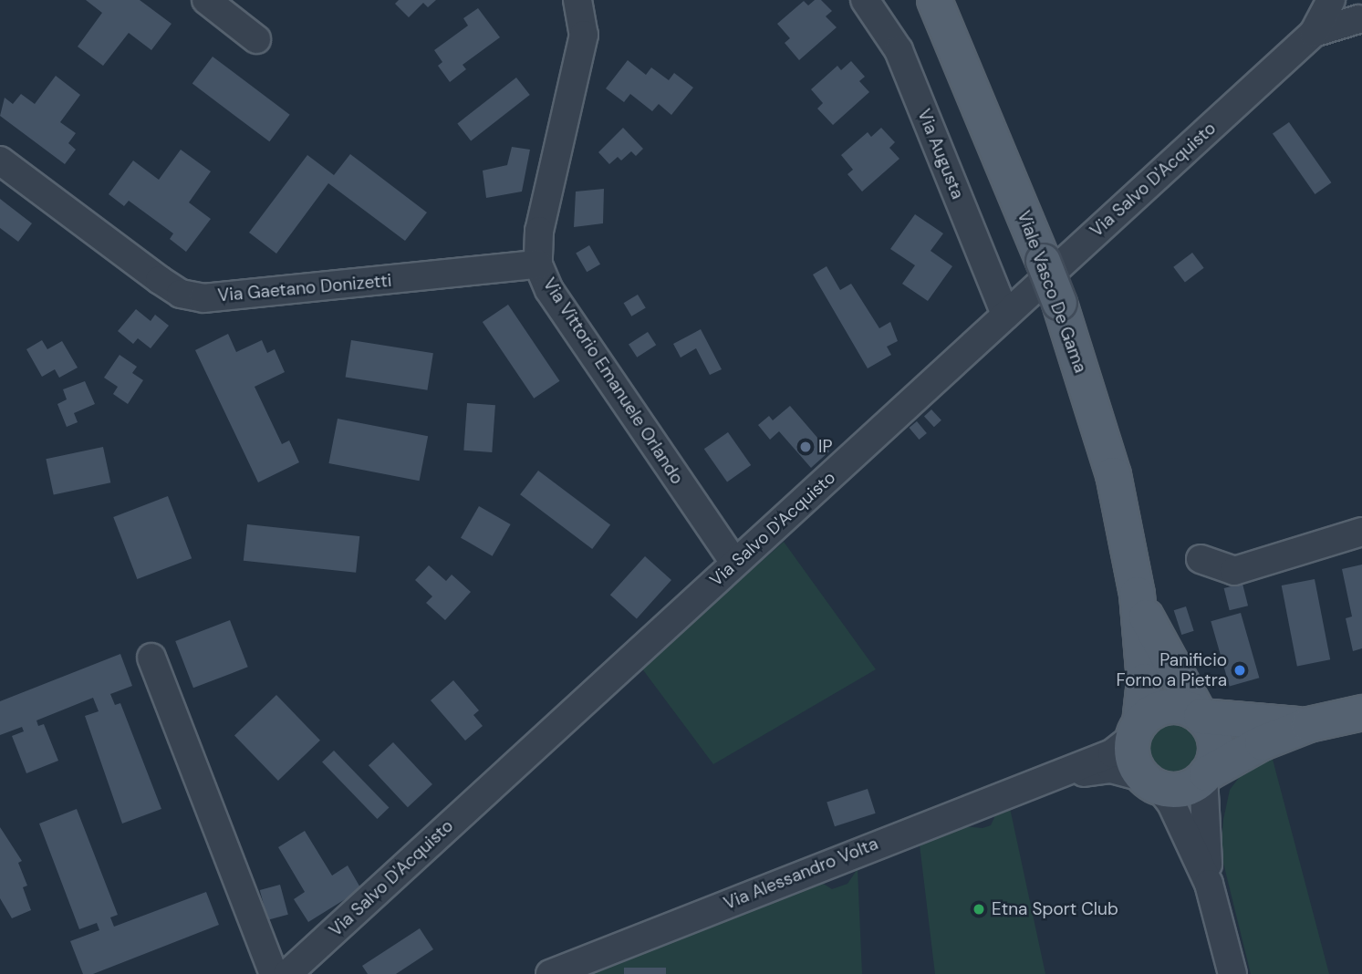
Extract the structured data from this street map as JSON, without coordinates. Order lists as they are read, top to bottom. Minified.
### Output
{"streets":{"main road":["Viale Vasco De Gama"],"street":["Via Augusta","Via Salvo D'Acquisto","Via Gaetano Donizetti","Via Vittorio Emanuele Orlando","Via Alessandro Volta"]},"crossings":[["Via Augusta","Via Salvo D'Acquisto"],["Via Salvo D'Acquisto","Via Vittorio Emanuele Orlando"],["Via Gaetano Donizetti","Via Vittorio Emanuele Orlando"]],"places":["IP","Panificio Forno a Pietra","Etna Sport Club"]}
